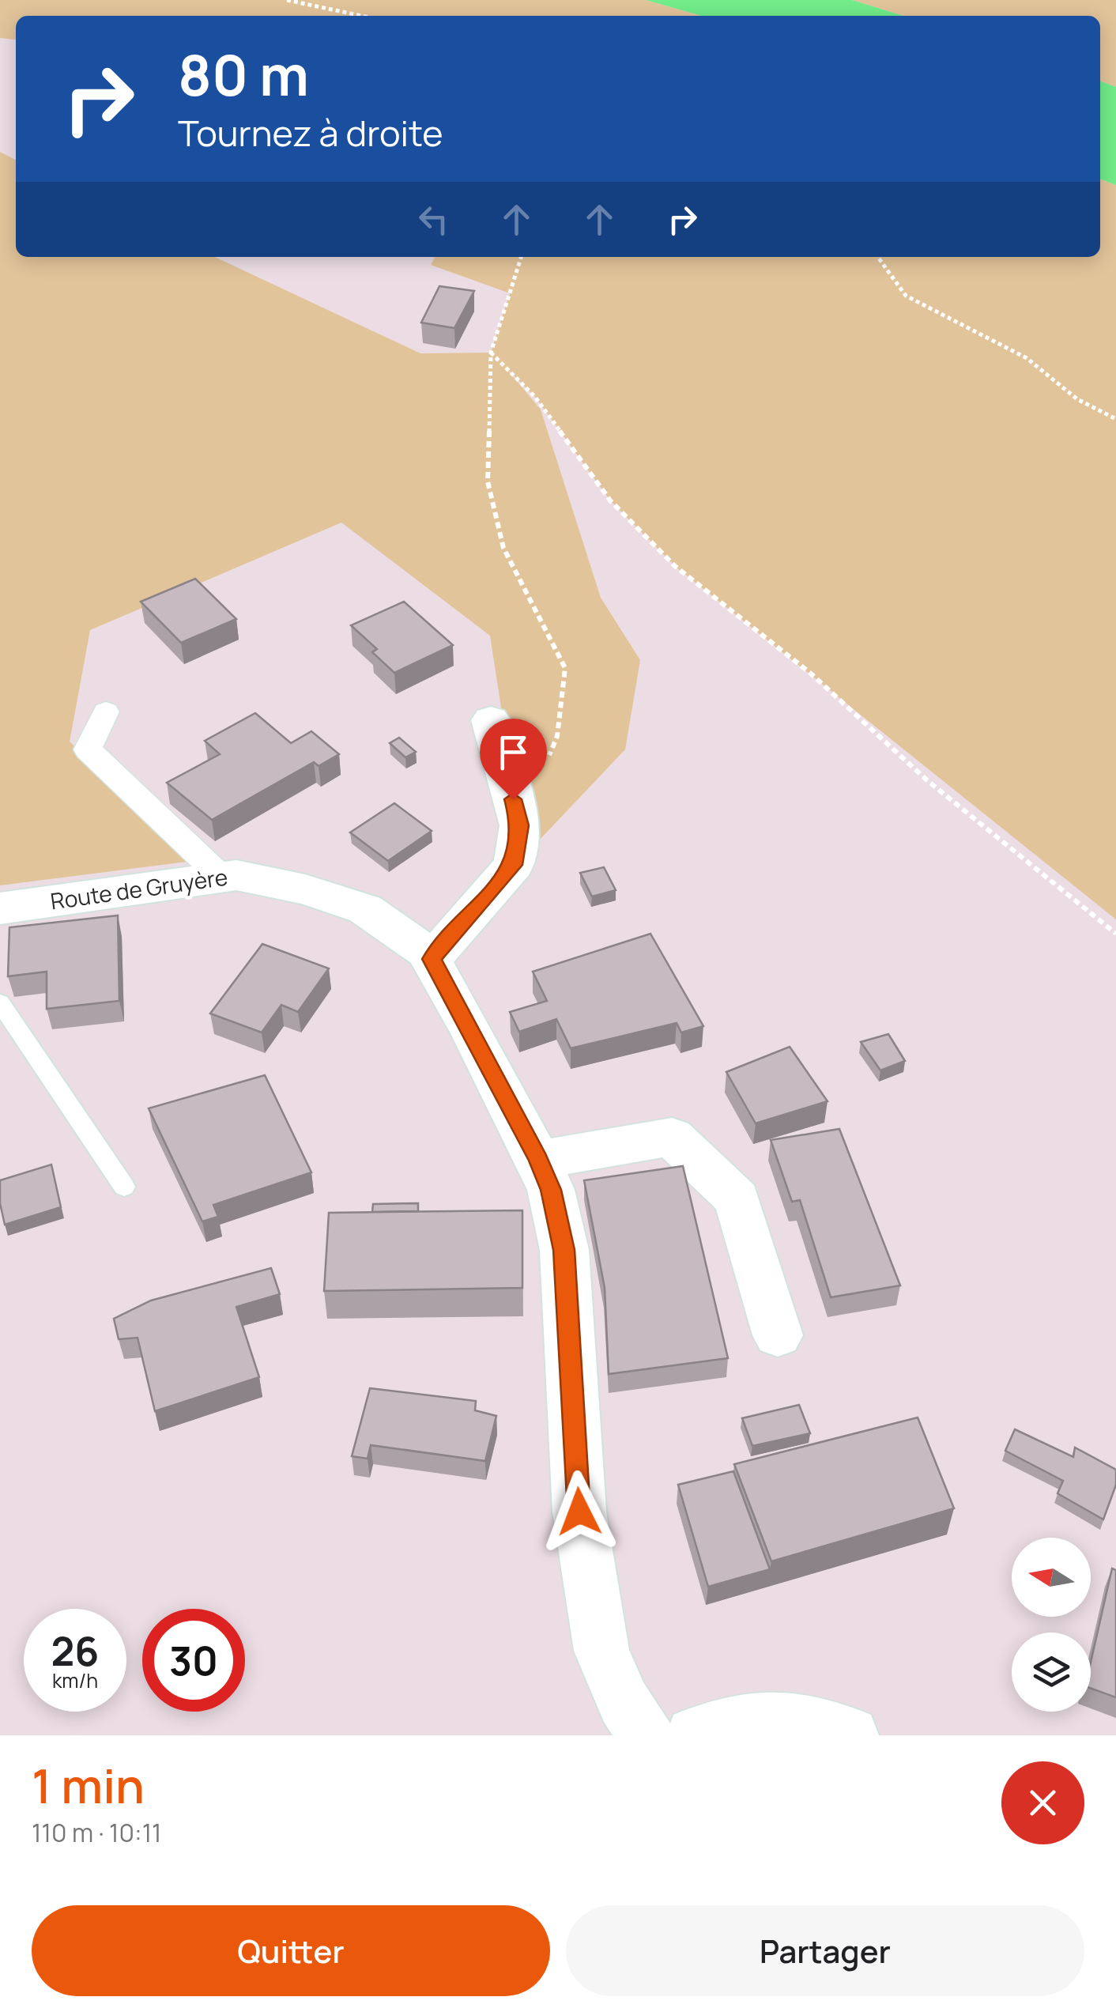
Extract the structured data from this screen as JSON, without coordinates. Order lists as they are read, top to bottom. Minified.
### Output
{"streets":{"street":["Route de Gruyère"]},"north":"left","page":{"turn":["80 m","Tournez à droite"],"speed":"26 km/h","limit":"30","heading":["1 min","110 m · 10:11"],"buttons":["Quitter","Partager"]}}
